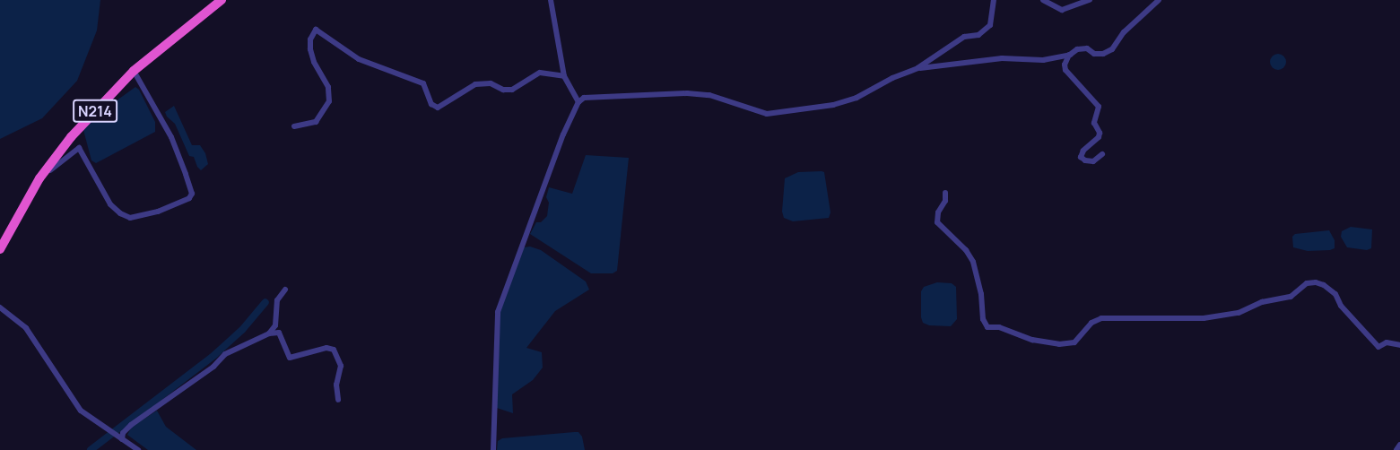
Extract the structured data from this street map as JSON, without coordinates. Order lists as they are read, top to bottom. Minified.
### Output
{"streets":{"highway":["N214"]}}
